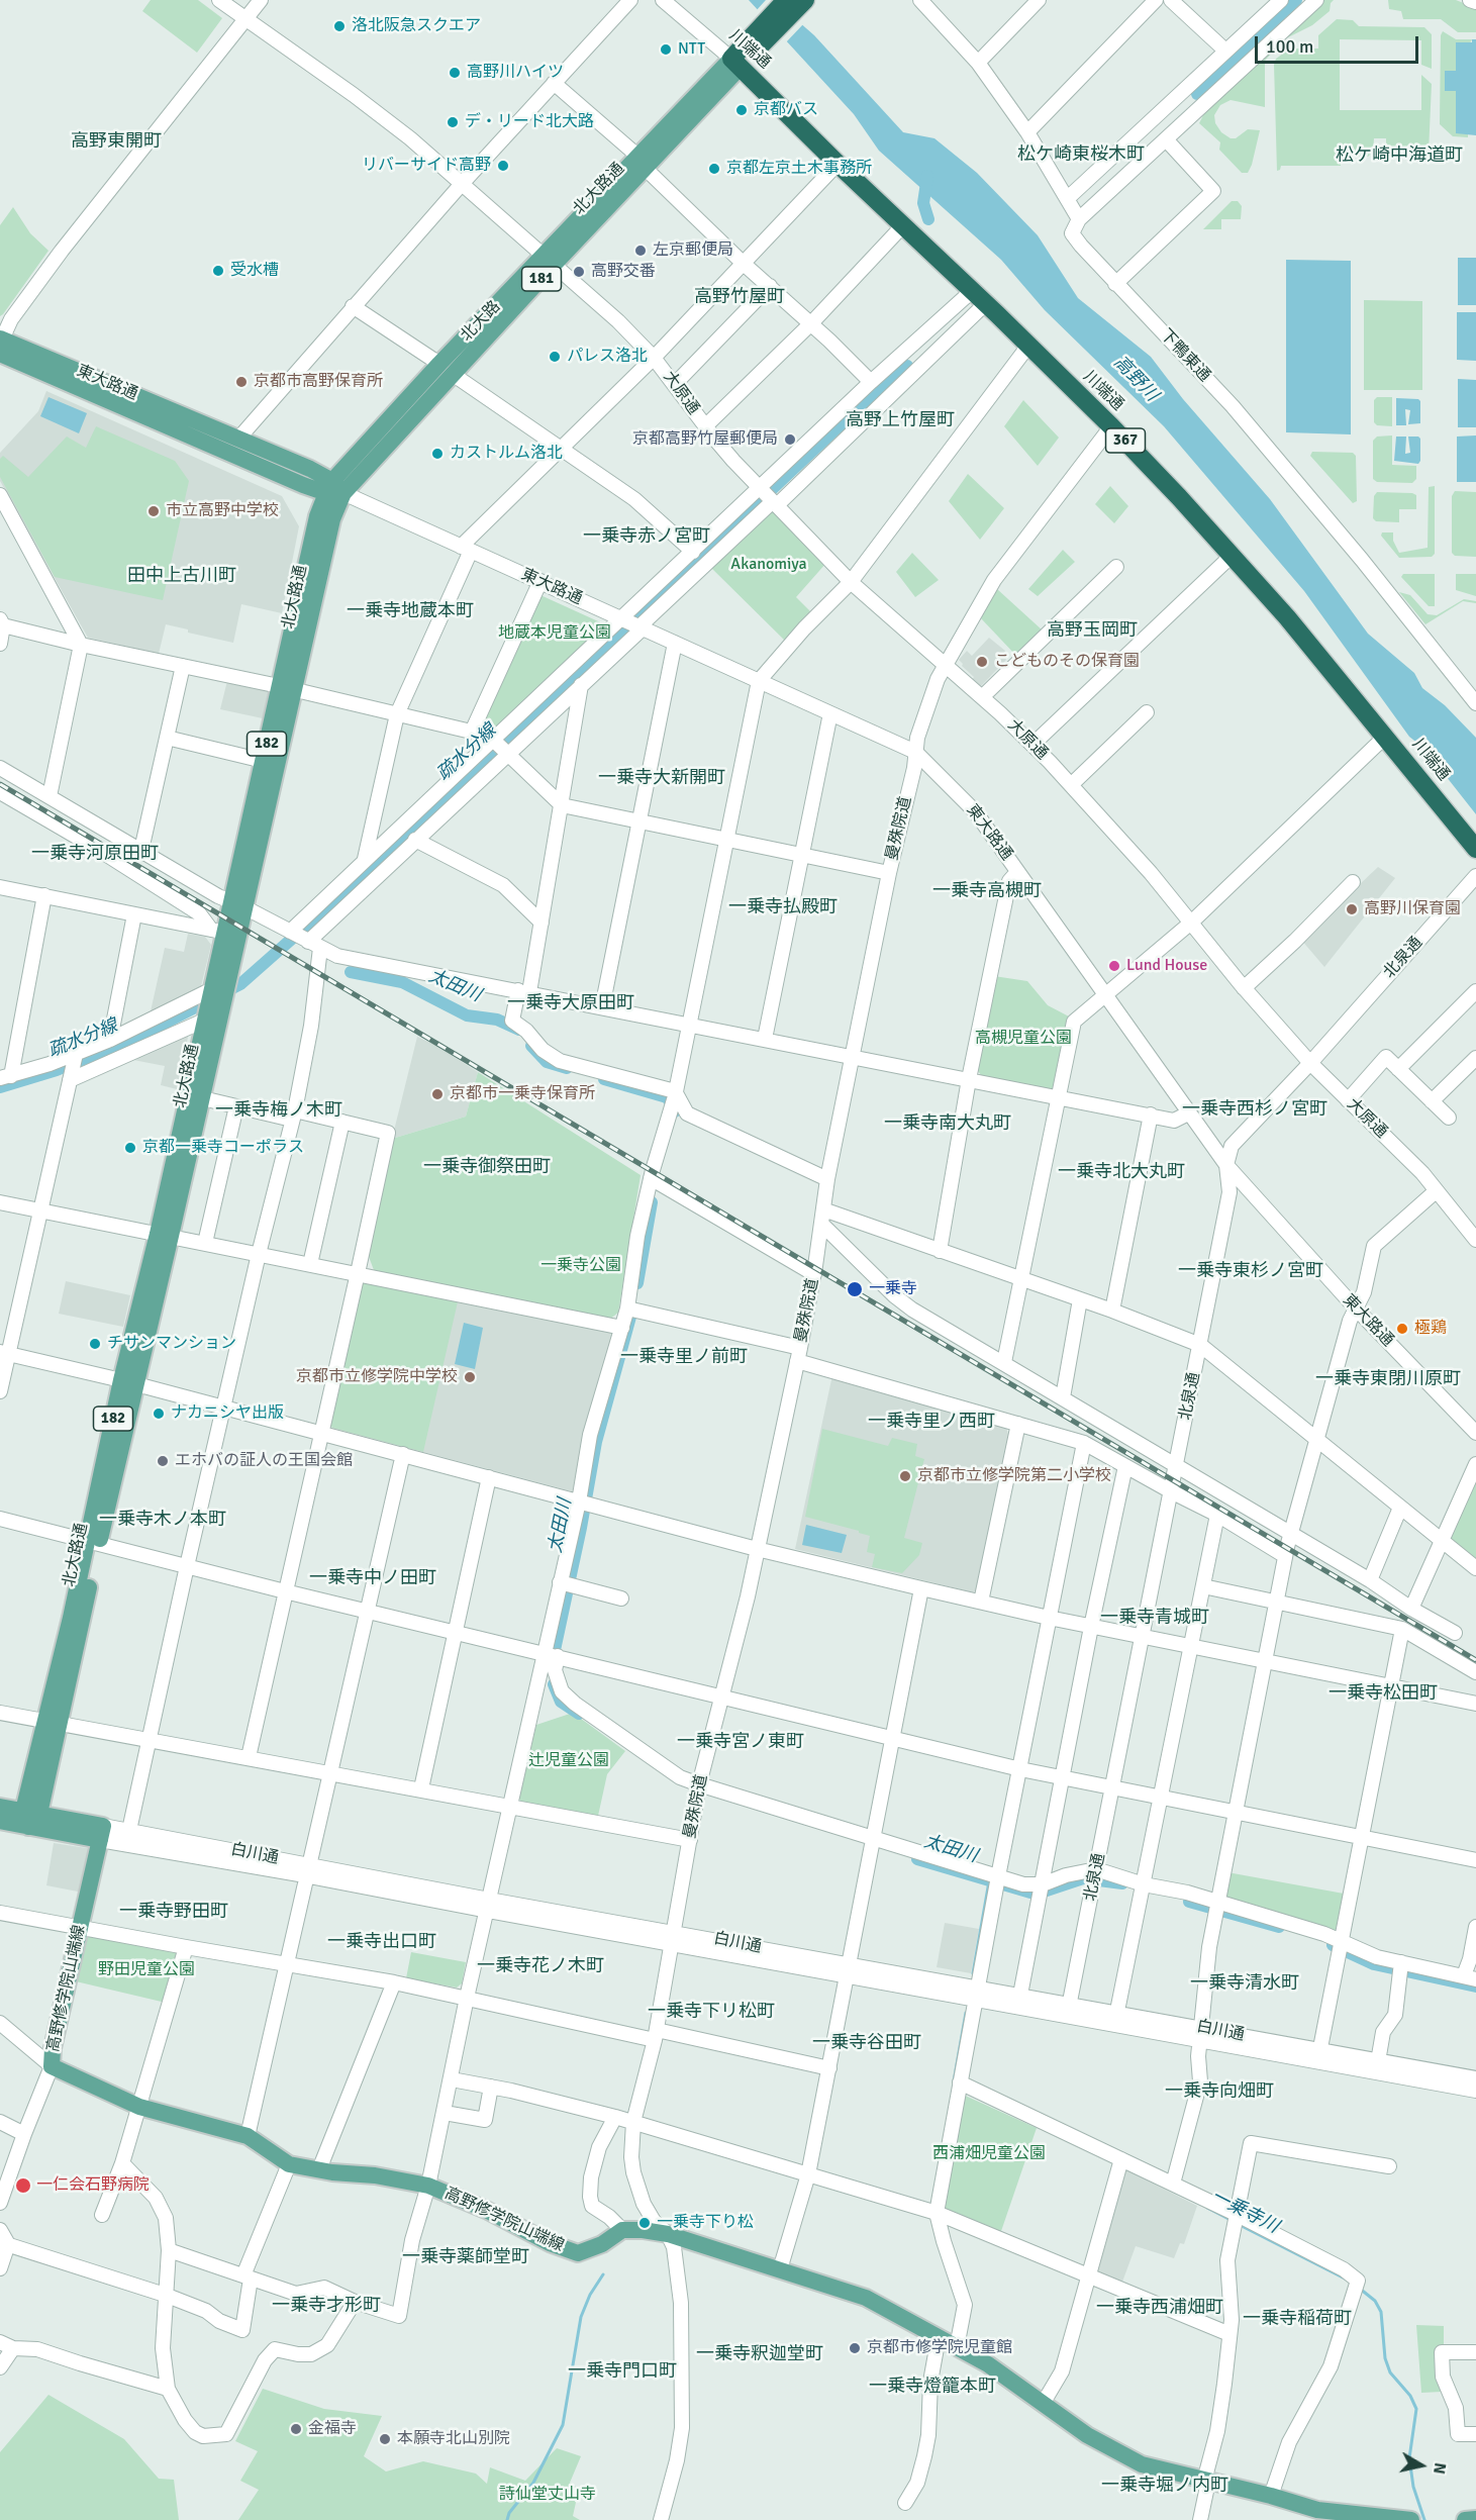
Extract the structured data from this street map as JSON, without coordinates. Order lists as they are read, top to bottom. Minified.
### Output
{"streets":{"highway":["川端通","北大路通","367"],"main road":["181","北大路","東大路通","182","白川通","高野修学院山端線"],"street":["下鴨東通","大原通","曼殊院道","北泉通"]},"crossings":[["川端通","北大路通"],["川端通","曼殊院道"],["北大路通","北大路"],["北大路通","東大路通"],["北大路通","大原通"],["北大路通","白川通"],["北大路","東大路通"],["北大路","大原通"],["東大路通","曼殊院道"],["東大路通","北泉通"],["大原通","曼殊院道"],["大原通","北泉通"],["曼殊院道","白川通"],["北泉通","白川通"],["白川通","高野修学院山端線"]],"districts":["高野東開町","松ケ崎東桜木町","松ケ崎中海道町","高野竹屋町","高野上竹屋町","一乗寺赤ノ宮町","田中上古川町","一乗寺地蔵本町","高野玉岡町","一乗寺大新開町","一乗寺河原田町","一乗寺高槻町","一乗寺払殿町","一乗寺大原田町","一乗寺西杉ノ宮町","一乗寺梅ノ木町","一乗寺南大丸町","一乗寺御祭田町","一乗寺北大丸町","一乗寺東杉ノ宮町","一乗寺里ノ前町","一乗寺東閉川原町","一乗寺里ノ西町","一乗寺木ノ本町","一乗寺中ノ田町","一乗寺青城町","一乗寺松田町","一乗寺宮ノ東町","一乗寺野田町","一乗寺出口町","一乗寺花ノ木町","一乗寺清水町","一乗寺下リ松町","一乗寺谷田町","一乗寺向畑町","一乗寺薬師堂町","一乗寺才形町","一乗寺西浦畑町","一乗寺稲荷町","一乗寺釈迦堂町","一乗寺門口町","一乗寺燈籠本町","一乗寺堀ノ内町"],"water":["高野川","疏水分線","太田川","一乗寺川"],"parks":["Akanomiya","地蔵本児童公園","高槻児童公園","一乗寺公園","辻児童公園","野田児童公園","西浦畑児童公園","詩仙堂丈山寺"],"places":["洛北阪急スクエア","NTT","高野川ハイツ","京都バス","デ・リード北大路","リバーサイド高野","京都左京土木事務所","左京郵便局","受水槽","高野交番","パレス洛北","京都市高野保育所","京都高野竹屋郵便局","カストルム洛北","市立高野中学校","こどものその保育園","高野川保育園","Lund House","京都市一乗寺保育所","京都一乗寺コーポラス","一乗寺","極鶏","チサンマンション","京都市立修学院中学校","ナカニシヤ出版","エホバの証人の王国会館","京都市立修学院第二小学校","一仁会石野病院","一乗寺下り松","京都市修学院児童館","金福寺","本願寺北山別院"],"scale_bar":"100 m","north":"right"}
